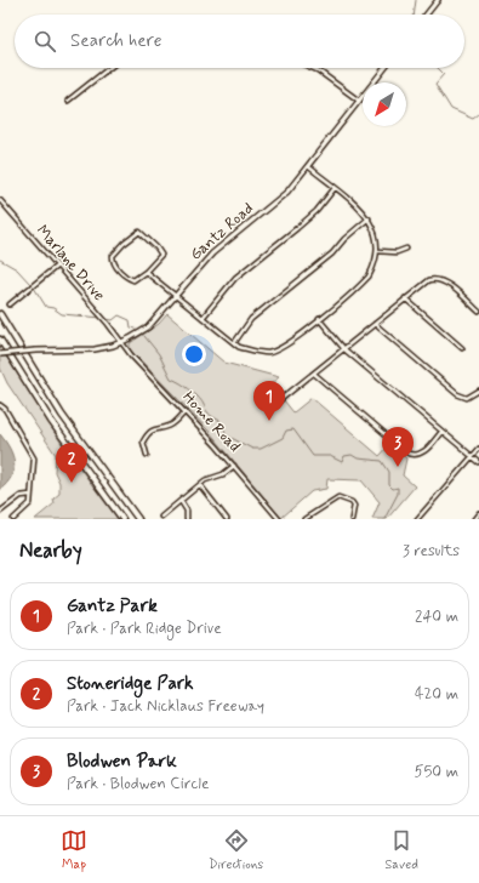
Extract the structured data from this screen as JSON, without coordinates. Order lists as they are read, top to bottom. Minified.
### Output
{"streets":{"main road":["Gantz Road"],"street":["Marlane Drive","Home Road"]},"crossings":[["Gantz Road","Marlane Drive"],["Gantz Road","Home Road"],["Marlane Drive","Home Road"]],"north":"bottom left","page":{"search":"Search here","pins":["1","3","2"],"heading":["Nearby","3 results"],"list":[{"mark":"1","name":"Gantz Park","note":"Park · Park Ridge Drive","value":"240 m"},{"mark":"2","name":"Stoneridge Park","note":"Park · Jack Nicklaus Freeway","value":"420 m"},{"mark":"3","name":"Blodwen Park","note":"Park · Blodwen Circle","value":"550 m"}],"nav":["Map","Directions","Saved"]}}
